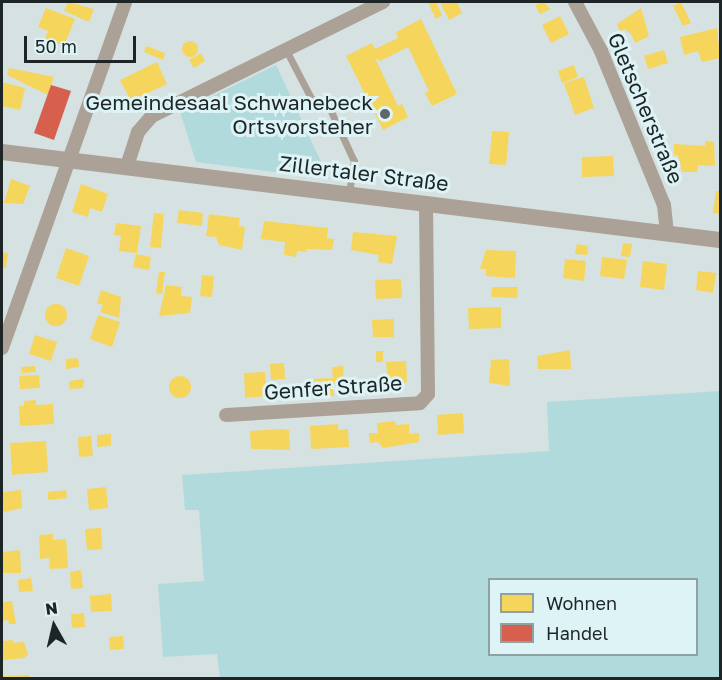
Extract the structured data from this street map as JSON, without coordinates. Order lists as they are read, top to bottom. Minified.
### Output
{"streets":{"street":["Gletscherstraße","Zillertaler Straße","Genfer Straße"]},"crossings":[["Gletscherstraße","Zillertaler Straße"],["Zillertaler Straße","Genfer Straße"]],"places":["Gemeindesaal Schwanebeck Ortsvorsteher"],"legend":["Wohnen","Handel"],"scale_bar":"50 m","north":"top"}
